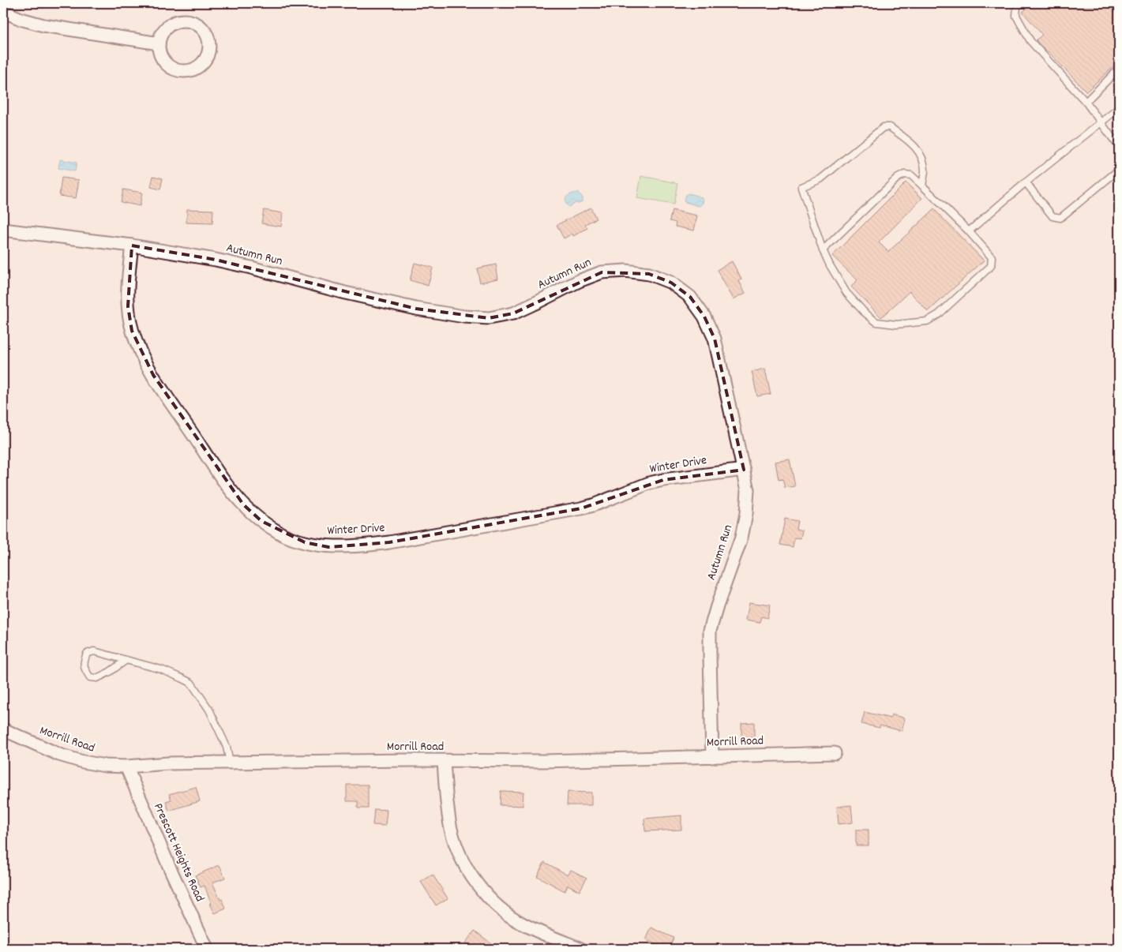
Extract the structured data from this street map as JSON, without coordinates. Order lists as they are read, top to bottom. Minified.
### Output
{"streets":{"street":["Autumn Run","Winter Drive","Morrill Road","Prescott Heights Road"]},"crossings":[["Autumn Run","Winter Drive"],["Autumn Run","Morrill Road"],["Morrill Road","Prescott Heights Road"]]}
